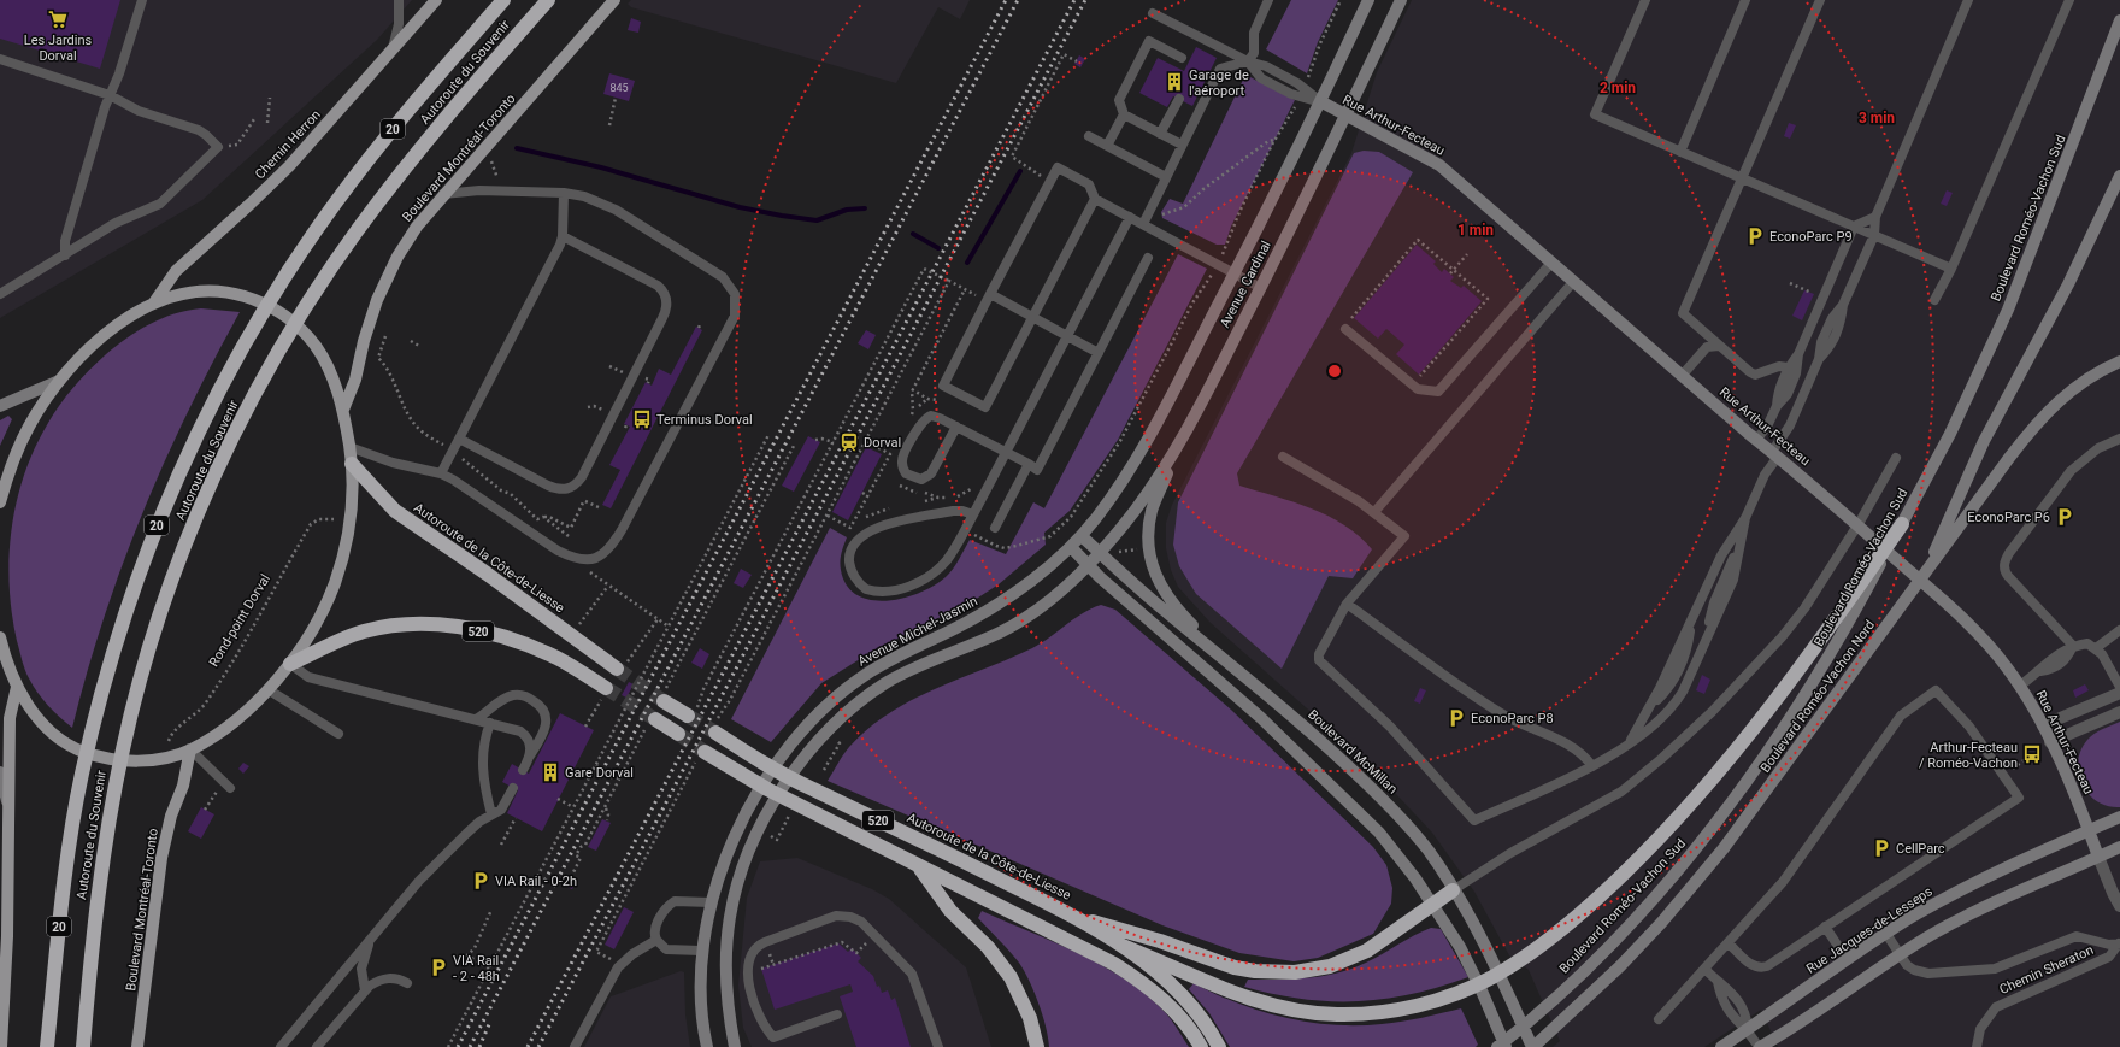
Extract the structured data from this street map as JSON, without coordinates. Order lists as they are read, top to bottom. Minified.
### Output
{"streets":{"highway":["Autoroute du Souvenir","20","Autoroute de la Côte-de-Liesse","520"],"main road":["Chemin Herron","Boulevard Montréal-Toronto"],"street":["Rue Arthur-Fecteau","Boulevard Roméo-Vachon Sud","Avenue Cardinal","Avenue Michel-Jasmin","Boulevard Roméo-Vachon Nord","Boulevard McMillan","Rue Jacques-de-Lesseps"],"lane":["Chemin Sheraton"],"path":["Rond-point Dorval"]},"crossings":[["Rue Arthur-Fecteau","Avenue Cardinal"],["Rue Arthur-Fecteau","Rue Jacques-de-Lesseps"],["Avenue Cardinal","Avenue Michel-Jasmin"],["Avenue Cardinal","Boulevard McMillan"],["Boulevard Roméo-Vachon Nord","Boulevard McMillan"]],"places":{"supermarket":["Les Jardins Dorval"],"building":["Garage de l'aéroport","Gare Dorval"],"parking":["EconoParc P9","EconoParc P6","EconoParc P8","CellParc","VIA Rail - 0-2h","VIA Rail - 2 - 48h"],"bus stop":["Terminus Dorval","Arthur-Fecteau / Roméo-Vachon"],"station":["Dorval"]},"house_numbers":["845"],"rings":["2 min","3 min","1 min"]}
